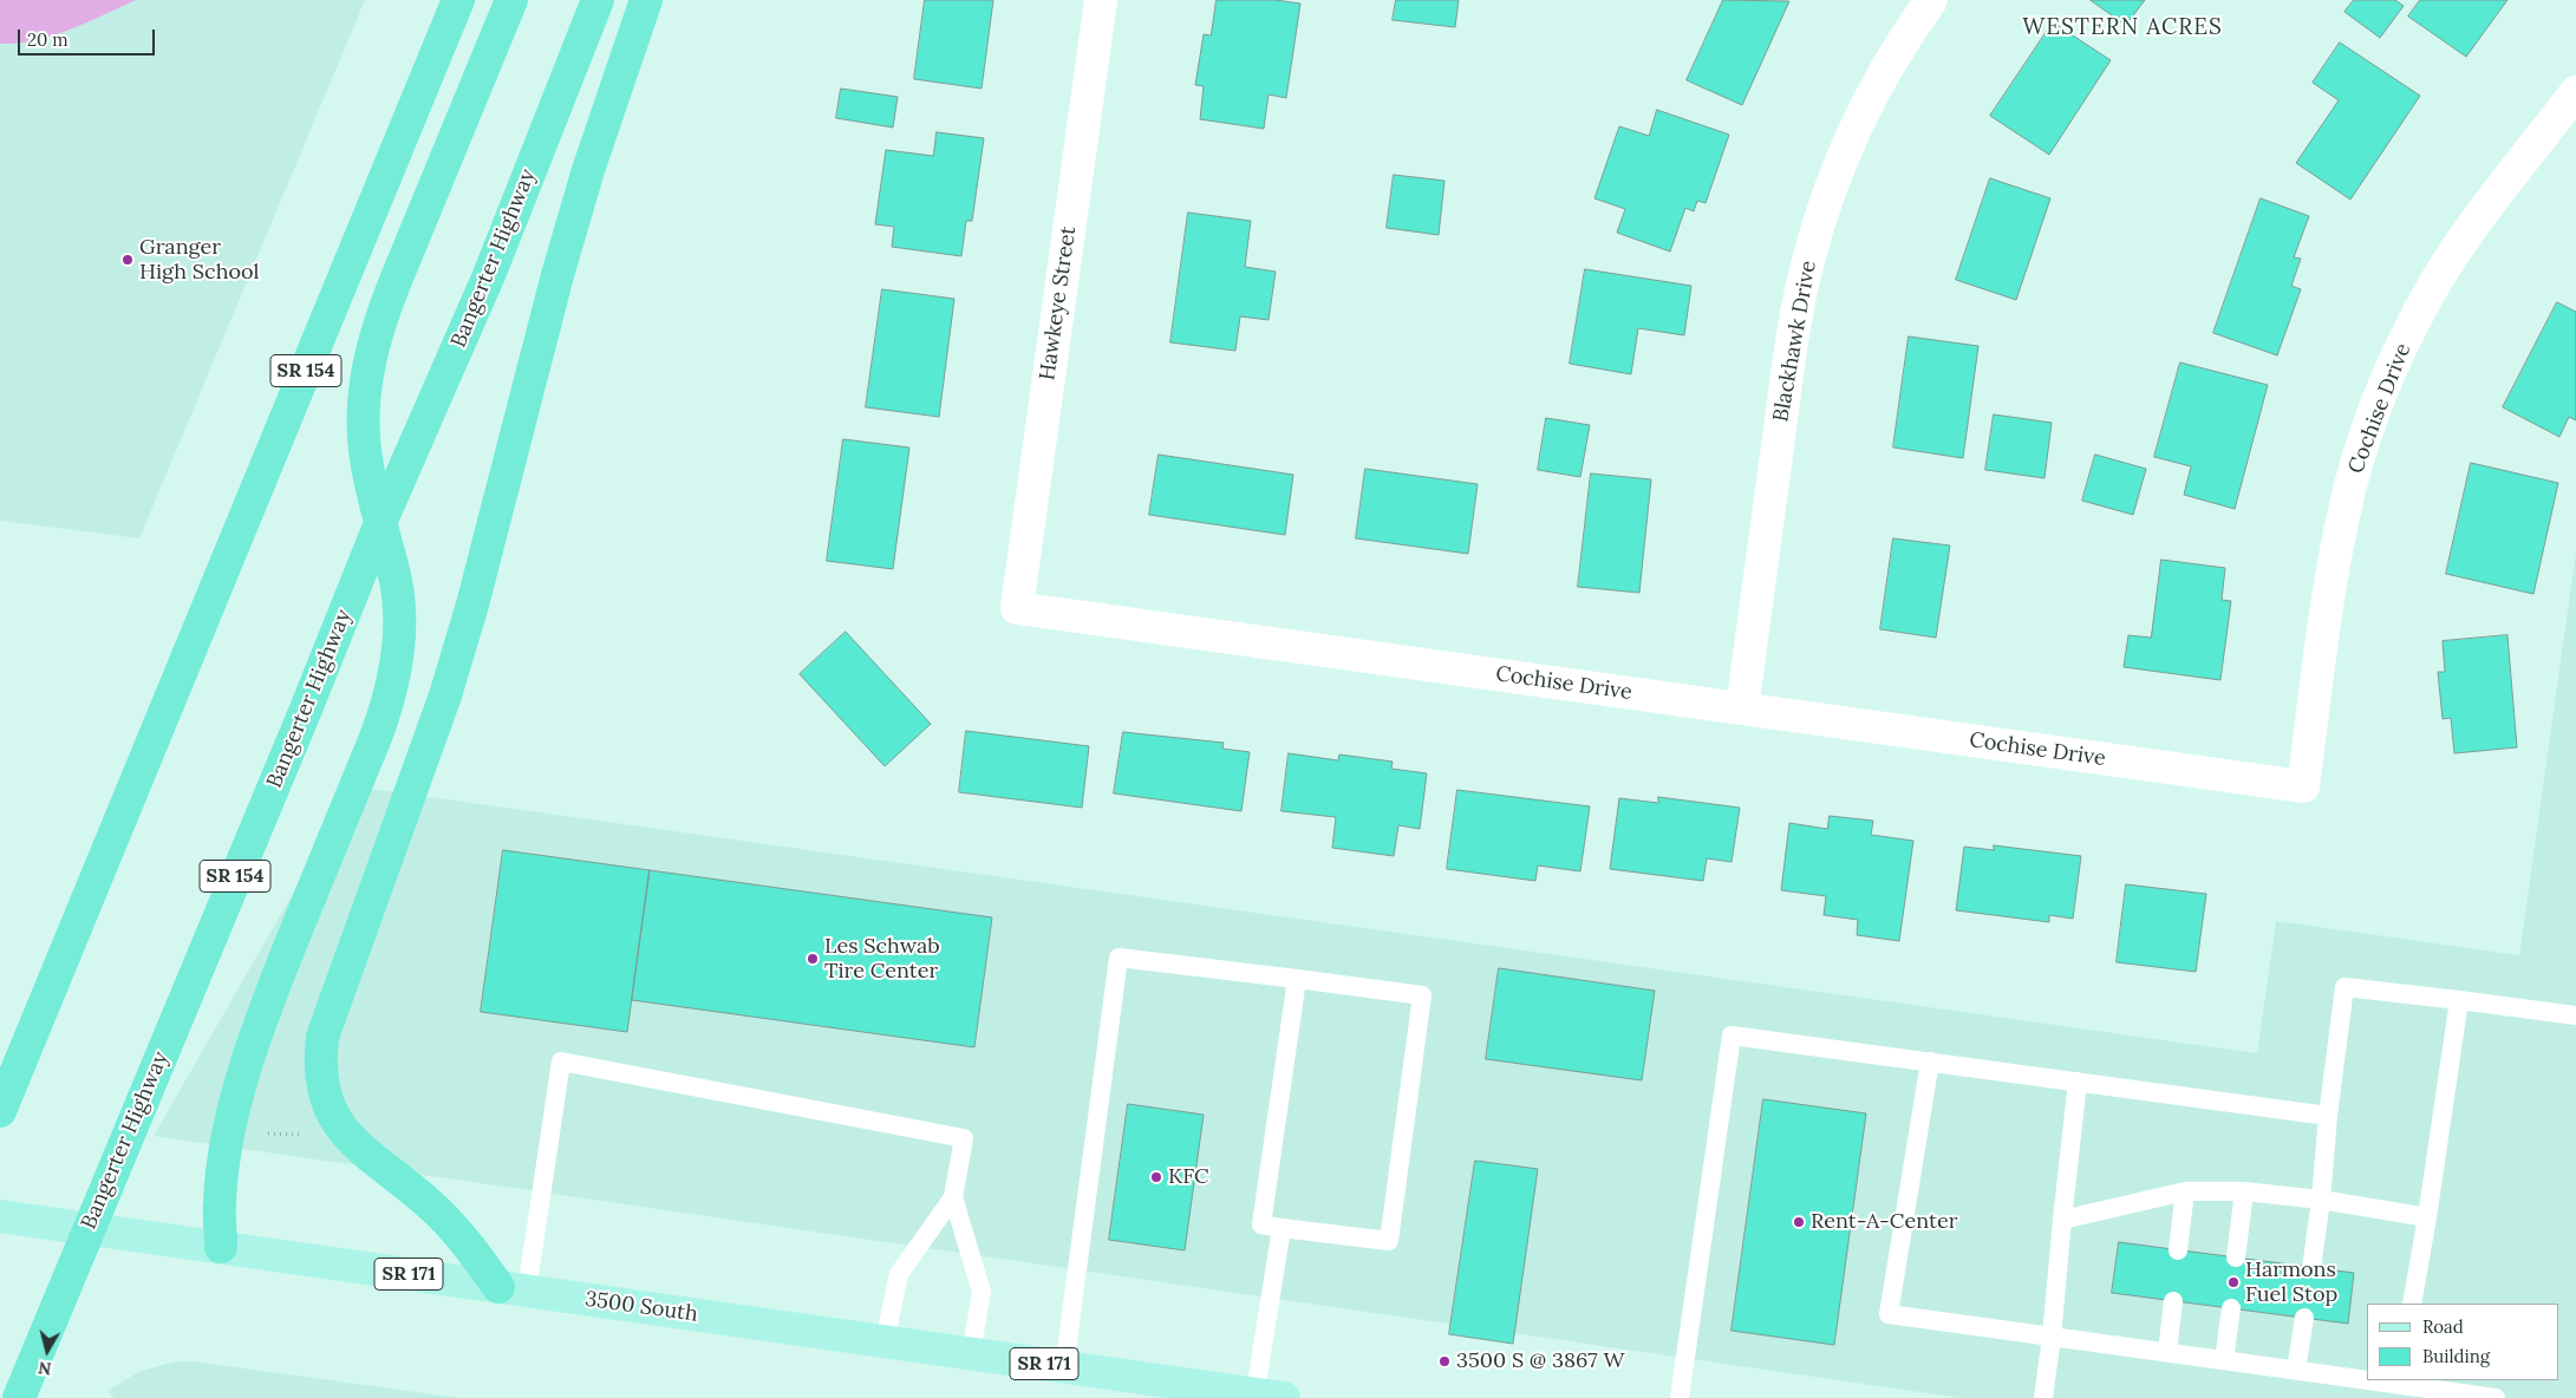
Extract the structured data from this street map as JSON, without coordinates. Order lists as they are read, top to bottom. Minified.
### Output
{"streets":{"highway":["Bangerter Highway","SR 154"],"main road":["SR 171","3500 South"],"street":["Hawkeye Street","Blackhawk Drive","Cochise Drive"]},"crossings":[["Bangerter Highway","3500 South"],["Hawkeye Street","Cochise Drive"],["Blackhawk Drive","Cochise Drive"]],"districts":["WESTERN ACRES"],"places":["Granger High School","Les Schwab Tire Center","KFC","Rent-A-Center","Harmons Fuel Stop","3500 S @ 3867 W"],"legend":["Road","Building"],"scale_bar":"20 m","north":"bottom"}
